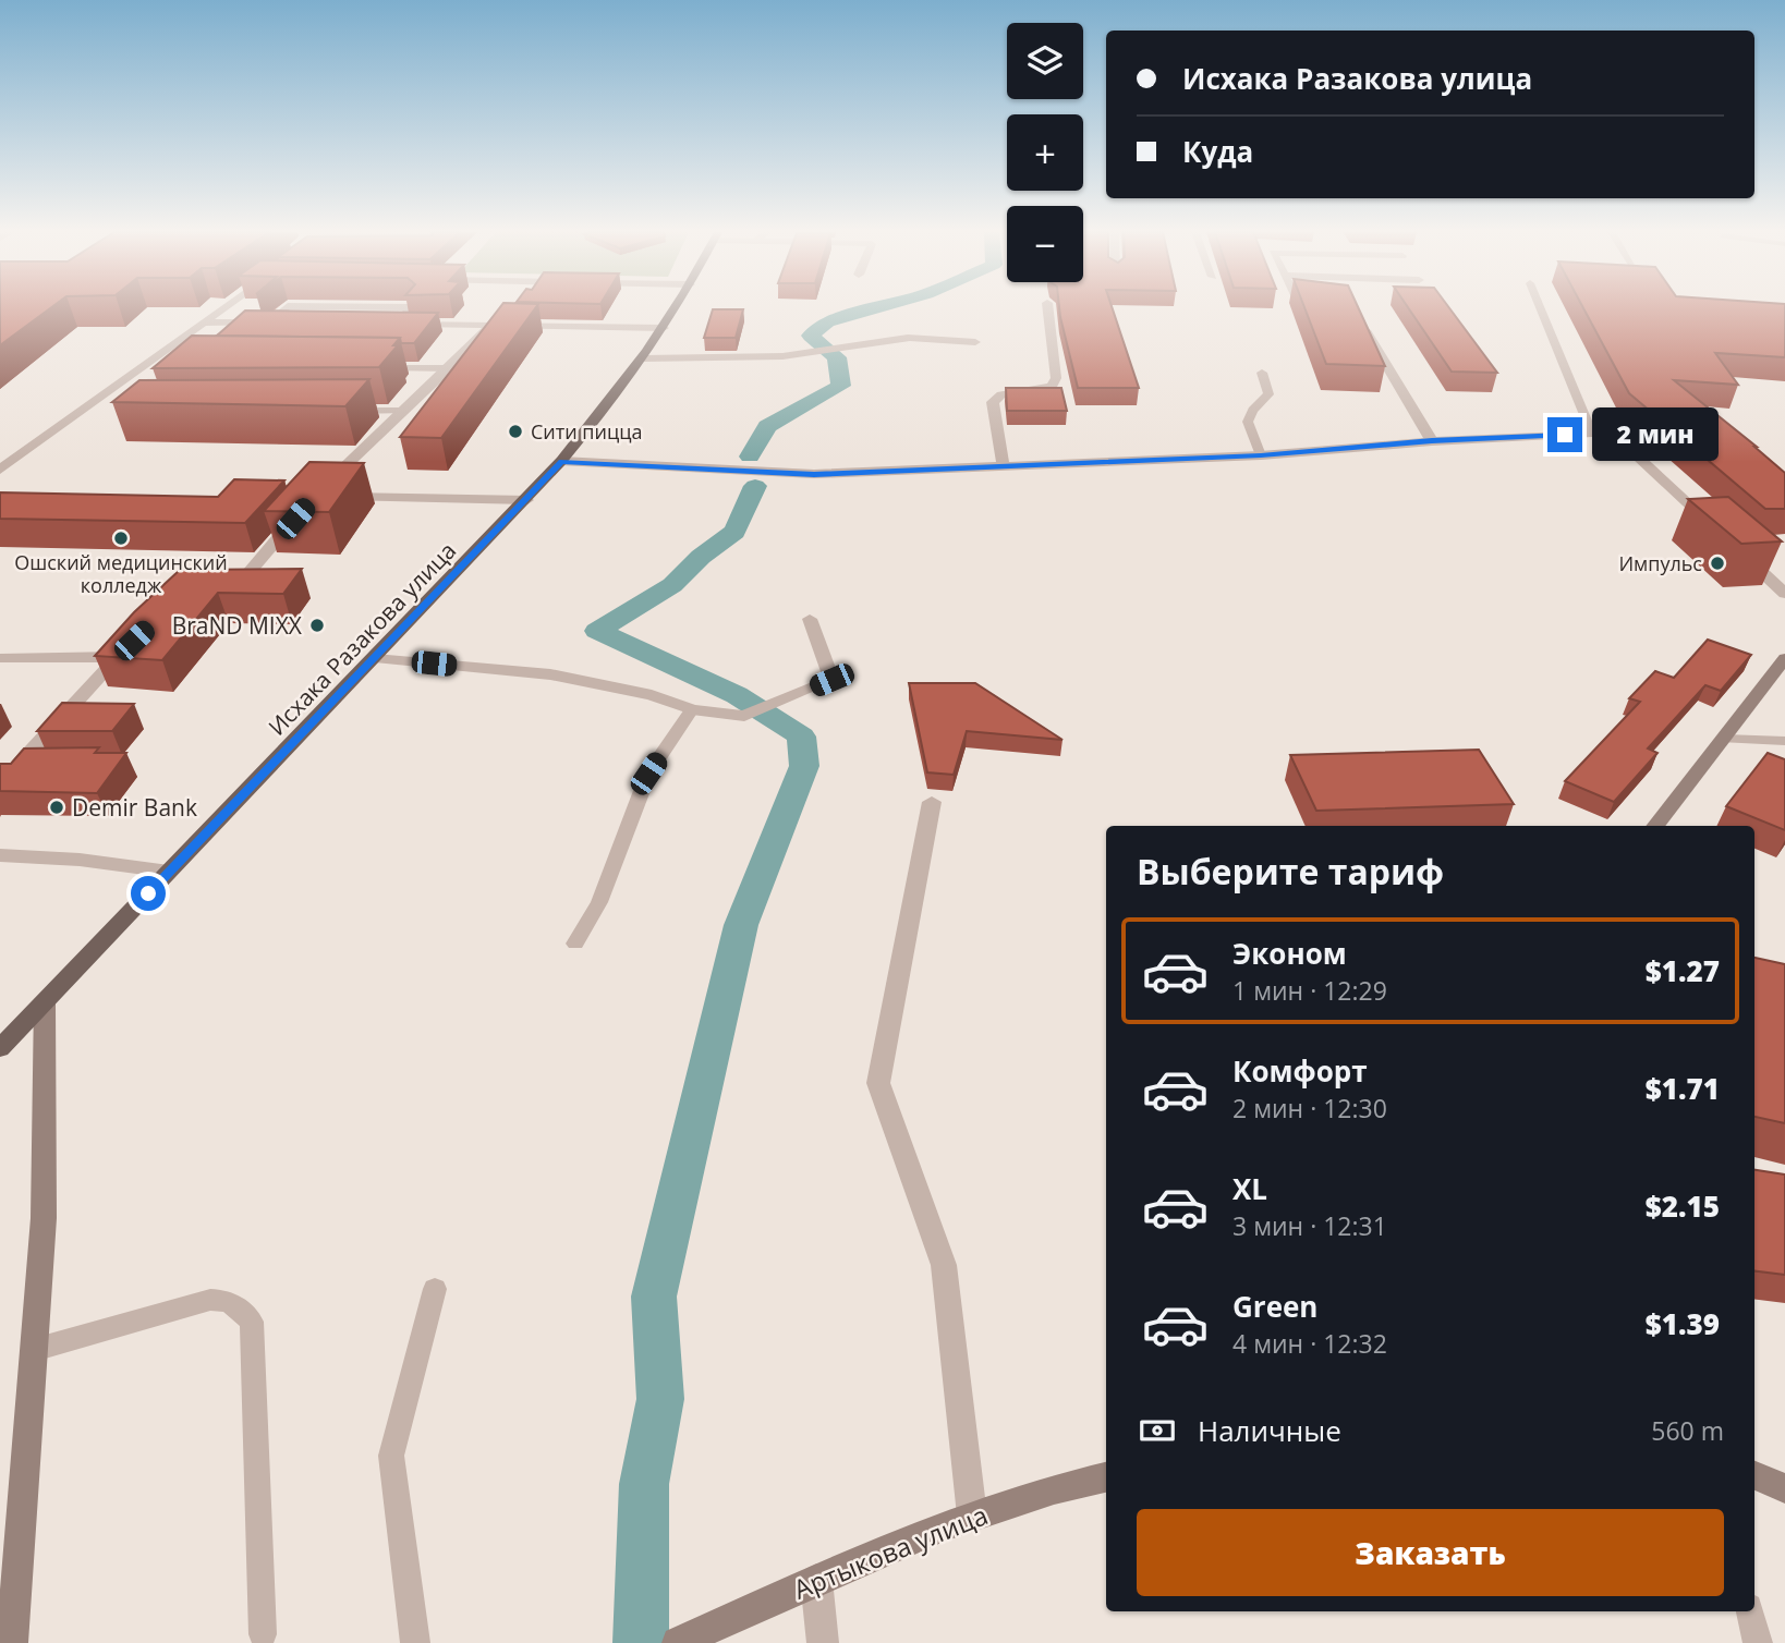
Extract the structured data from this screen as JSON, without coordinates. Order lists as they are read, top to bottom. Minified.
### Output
{"streets":{"main road":["Исхака Разакова улица","Артыкова улица"]},"places":["Сити пицца","Ошский медицинский колледж","Импульс","BraND MIXX","Demir Bank"],"page":{"map_buttons":["+","−"],"banner":["Исхака Разакова улица","Куда"],"bubble":"2 мин","heading":"Выберите тариф","list":[{"name":"Эконом","note":"1 мин · 12:29","value":"$1.27"},{"name":"Комфорт","note":"2 мин · 12:30","value":"$1.71"},{"name":"XL","note":"3 мин · 12:31","value":"$2.15"},{"name":"Green","note":"4 мин · 12:32","value":"$1.39"}],"pay":["Наличные","560 m"],"buttons":"Заказать"}}
